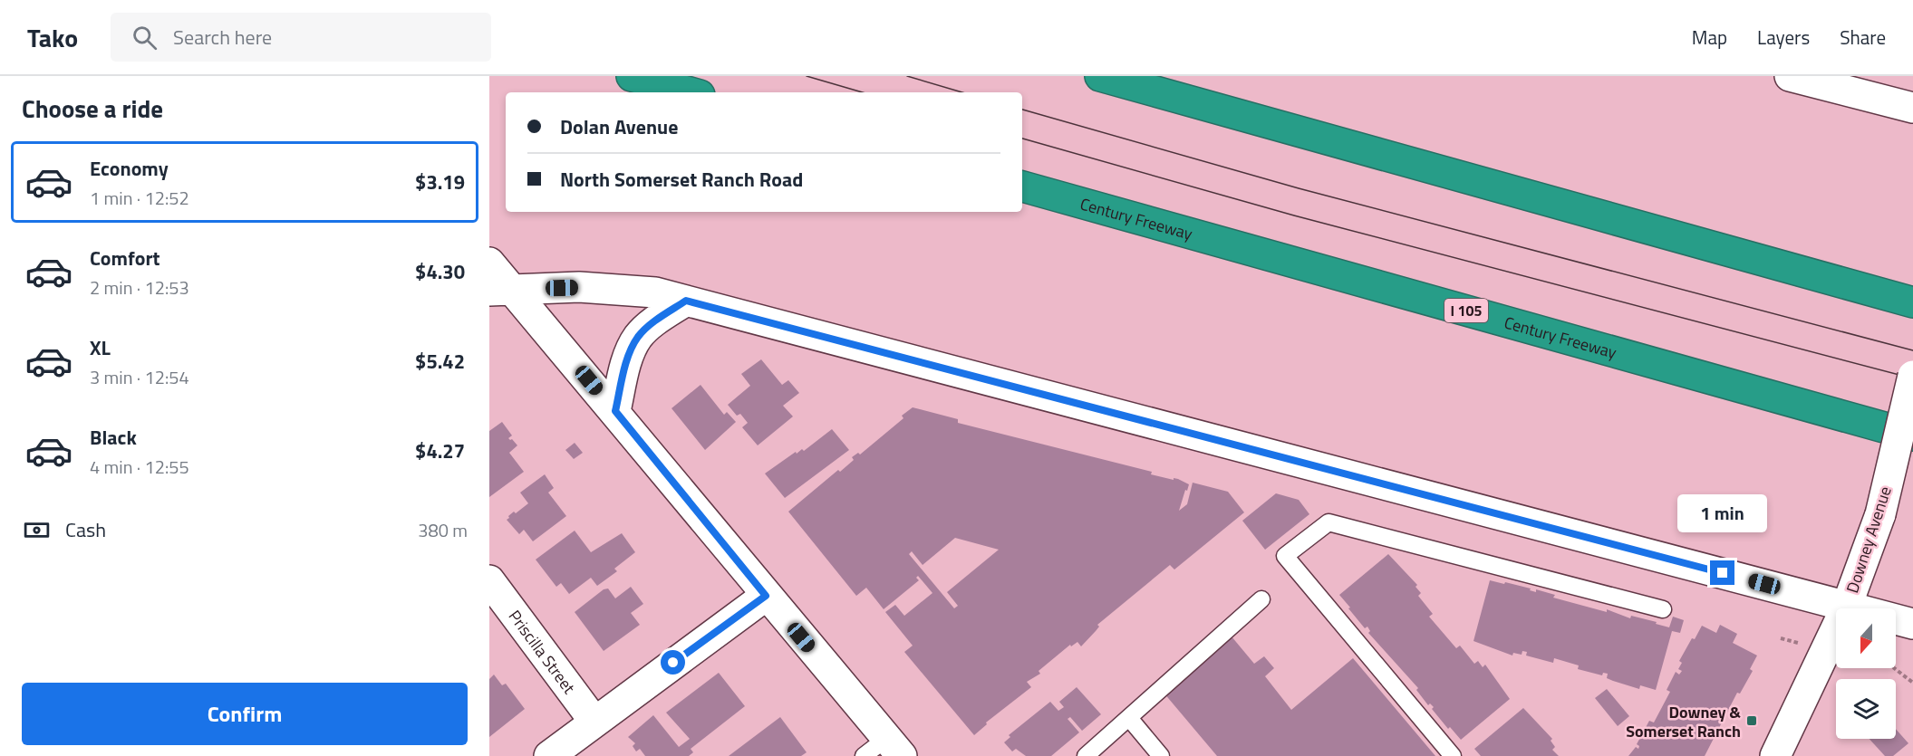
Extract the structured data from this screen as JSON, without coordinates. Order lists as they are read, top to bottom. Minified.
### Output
{"streets":{"highway":["Century Freeway","I 105"],"street":["Downey Avenue","Priscilla Street"]},"places":{"transit":["Downey & Somerset Ranch"]},"north":"bottom","page":{"header":"Tako","search":"Search here","nav":["Map","Layers","Share"],"heading":"Choose a ride","banner":["Dolan Avenue","North Somerset Ranch Road"],"list":[{"name":"Economy","note":"1 min · 12:52","value":"$3.19"},{"name":"Comfort","note":"2 min · 12:53","value":"$4.30"},{"name":"XL","note":"3 min · 12:54","value":"$5.42"},{"name":"Black","note":"4 min · 12:55","value":"$4.27"}],"bubble":"1 min","pay":["Cash","380 m"],"buttons":"Confirm"}}
